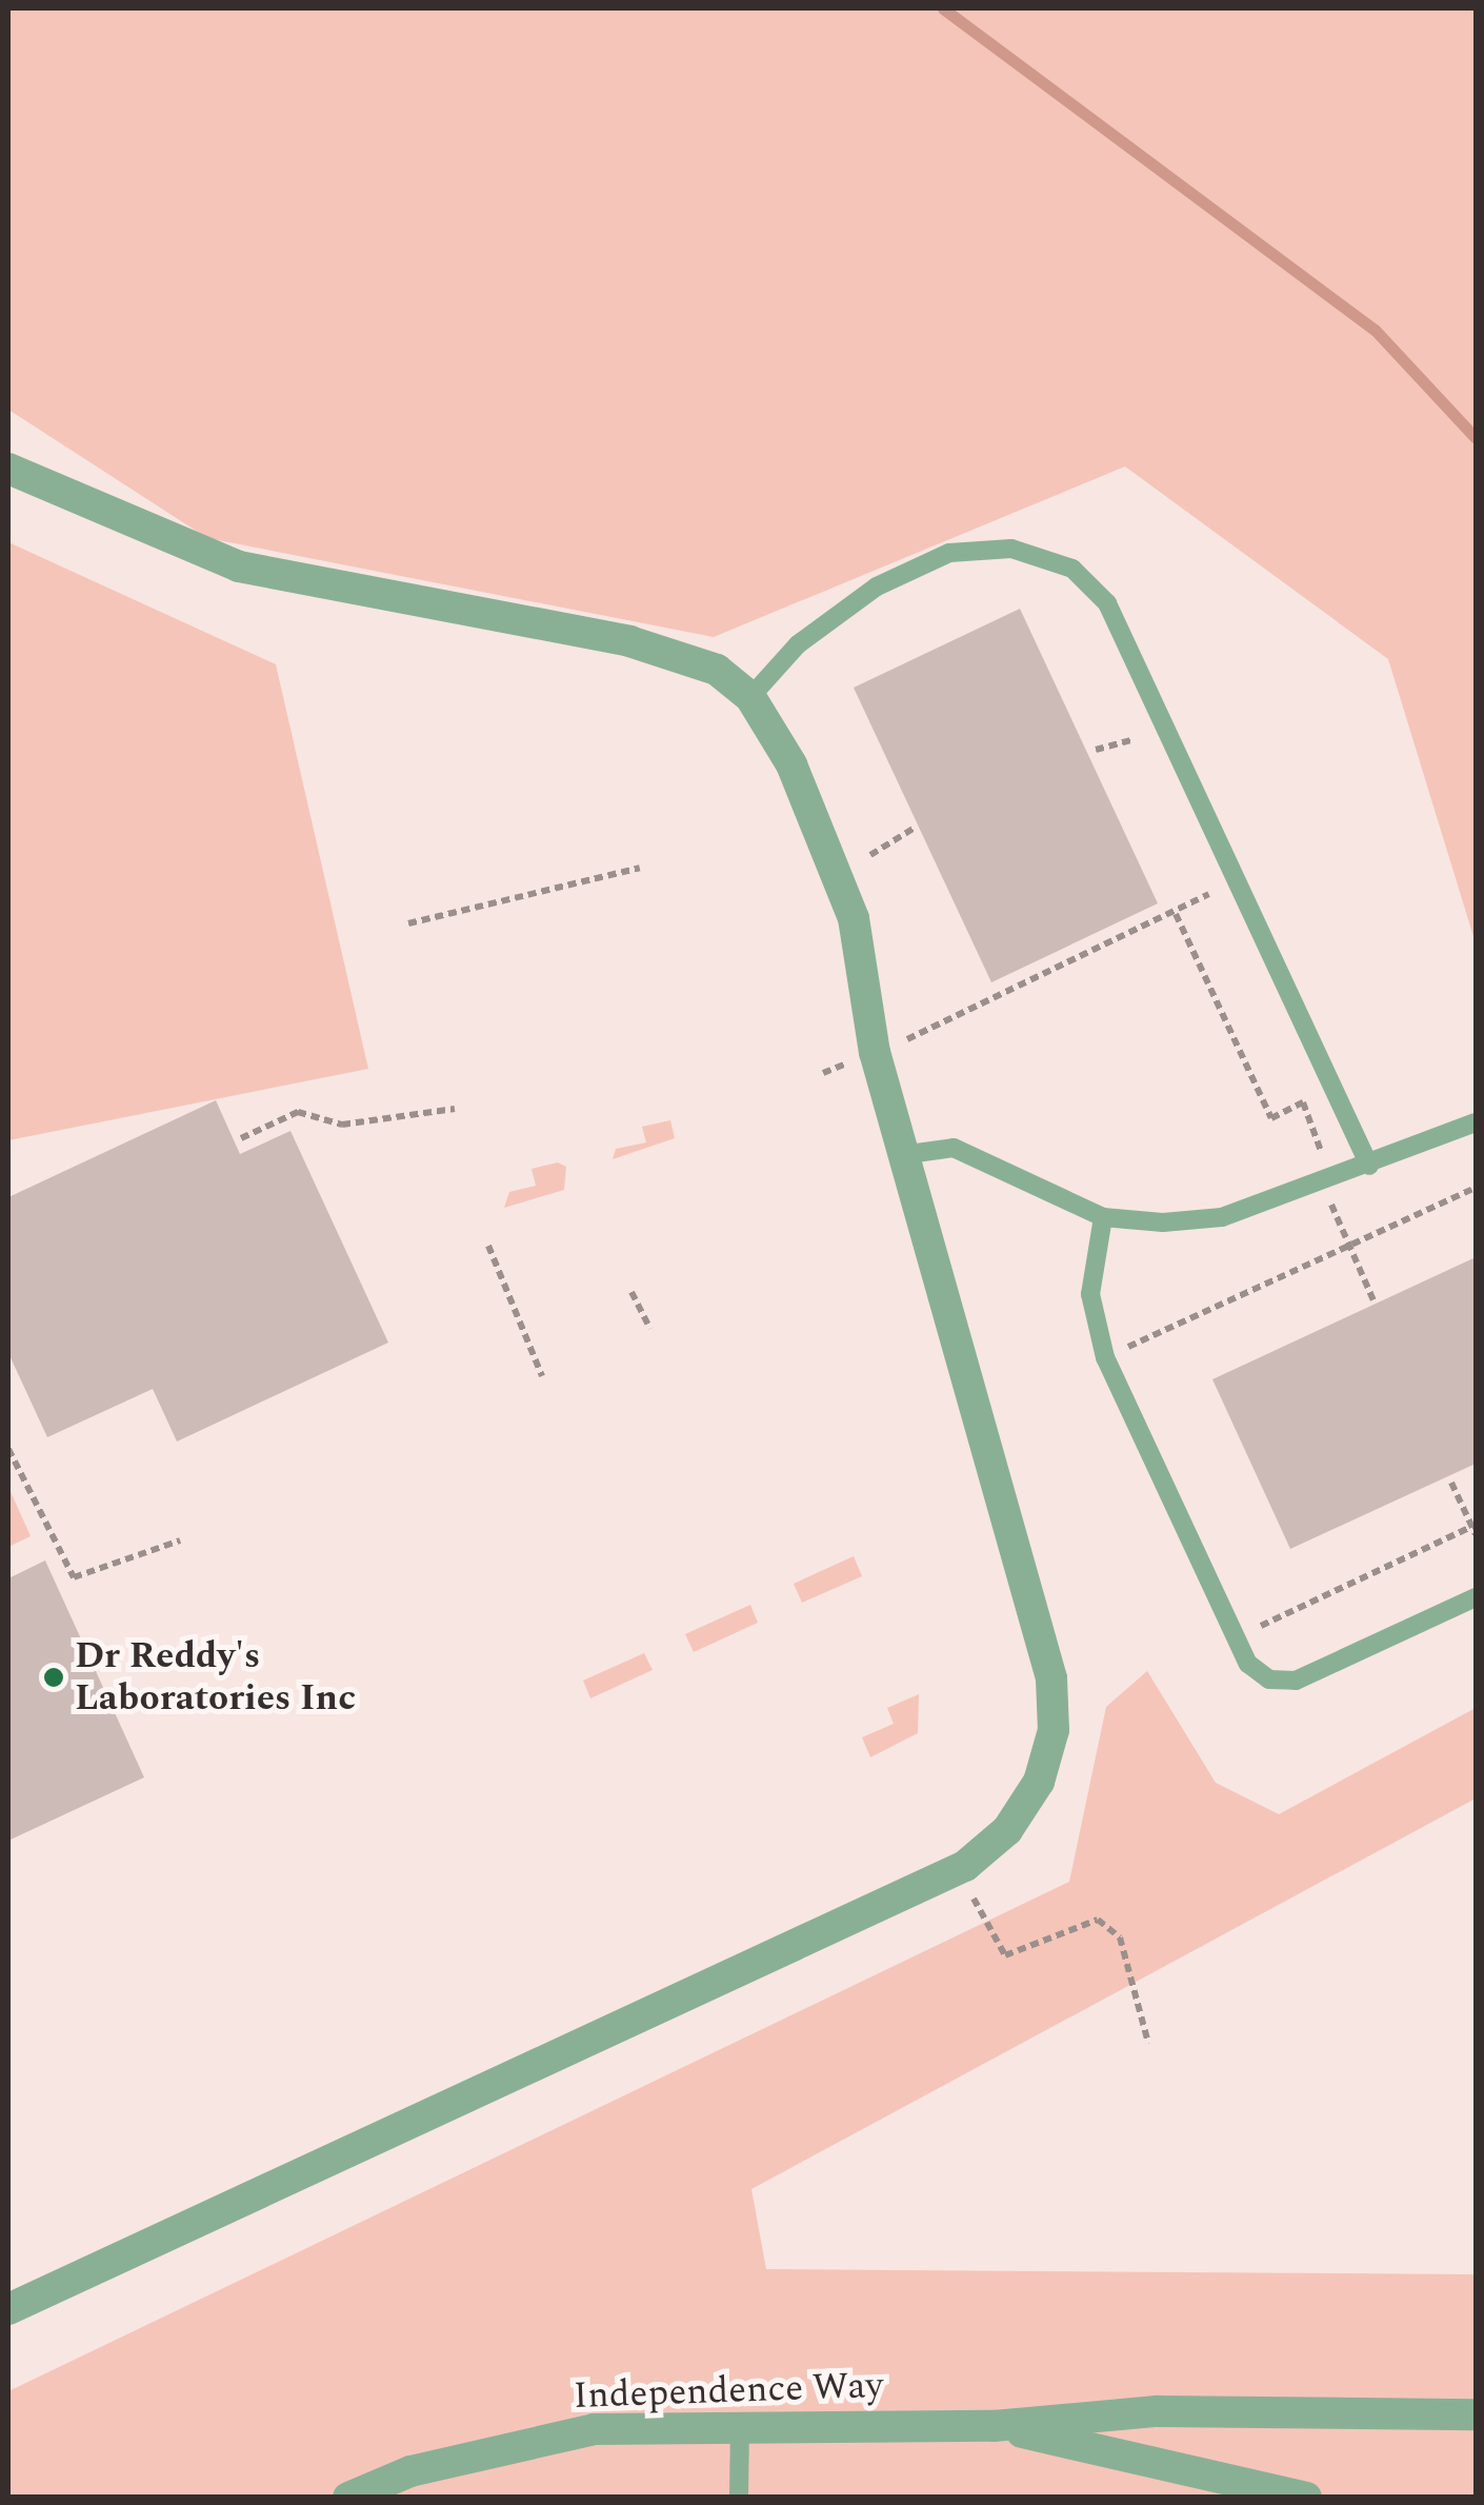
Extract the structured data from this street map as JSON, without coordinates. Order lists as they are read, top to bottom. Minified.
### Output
{"streets":{"street":["Independence Way"]},"places":["Dr Reddy's Laboratories Inc"]}
